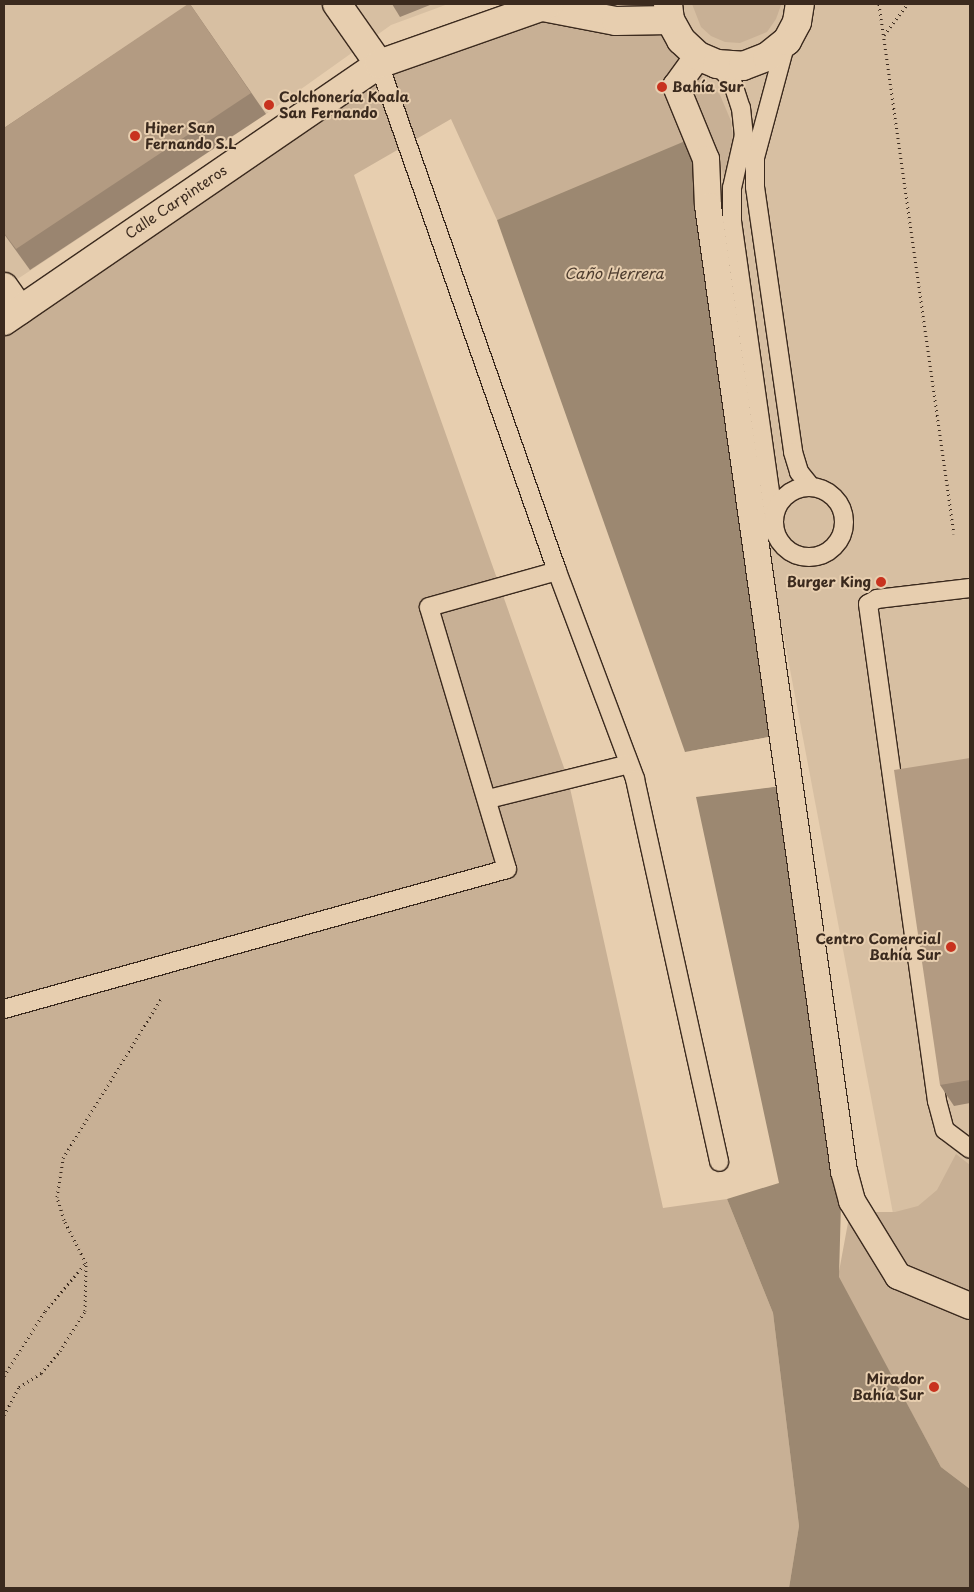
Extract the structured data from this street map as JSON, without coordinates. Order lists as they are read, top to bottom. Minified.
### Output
{"streets":{"street":["Calle Carpinteros"]},"water":["Caño Herrera"],"places":["Bahía Sur","Colchonería Koala San Fernando","Hiper San Fernando S.L","Burger King","Centro Comercial Bahía Sur","Mirador Bahía Sur"]}
